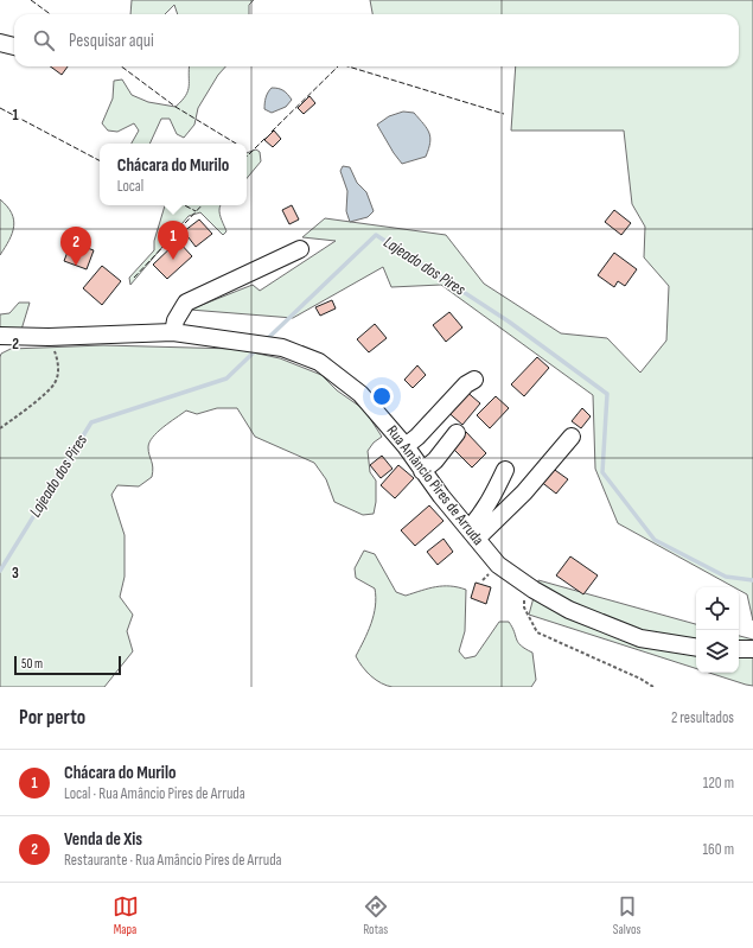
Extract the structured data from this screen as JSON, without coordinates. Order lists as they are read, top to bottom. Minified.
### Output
{"streets":{"street":["Rua Amâncio Pires de Arruda"]},"water":["Lajeado dos Pires"],"scale_bar":"50 m","page":{"search":"Pesquisar aqui","popup":["Chácara do Murilo","Local"],"pins":["1","2"],"scale":"50 m","heading":["Por perto","2 resultados"],"list":[{"mark":"1","name":"Chácara do Murilo","note":"Local · Rua Amâncio Pires de Arruda","value":"120 m"},{"mark":"2","name":"Venda de Xis","note":"Restaurante · Rua Amâncio Pires de Arruda","value":"160 m"}],"nav":["Mapa","Rotas","Salvos"]},"grid":{"rows":["1","2","3"]}}
